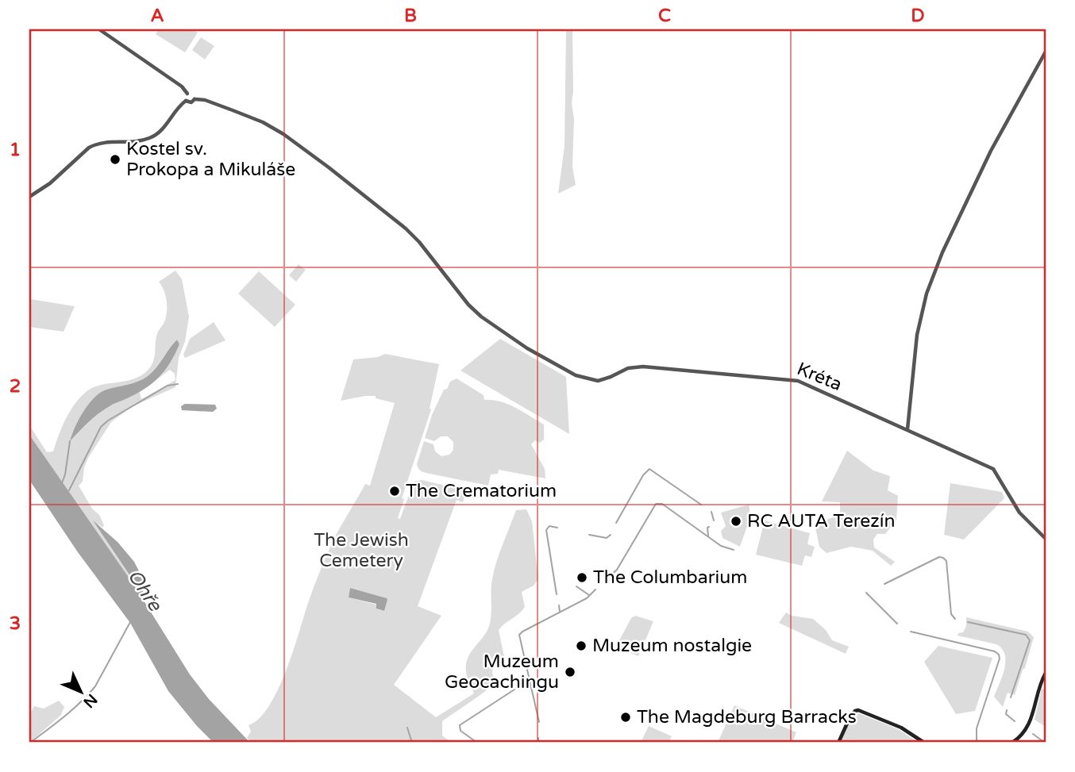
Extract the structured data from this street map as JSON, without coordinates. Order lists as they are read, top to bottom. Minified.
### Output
{"streets":{"street":["Kréta"]},"water":["Ohře"],"parks":["The Jewish Cemetery"],"places":["Kostel sv. Prokopa a Mikuláše","The Crematorium","RC AUTA Terezín","The Columbarium","Muzeum nostalgie","Muzeum Geocachingu","The Magdeburg Barracks"],"north":"bottom right","grid":{"columns":["A","B","C","D"],"rows":["1","2","3"]}}
